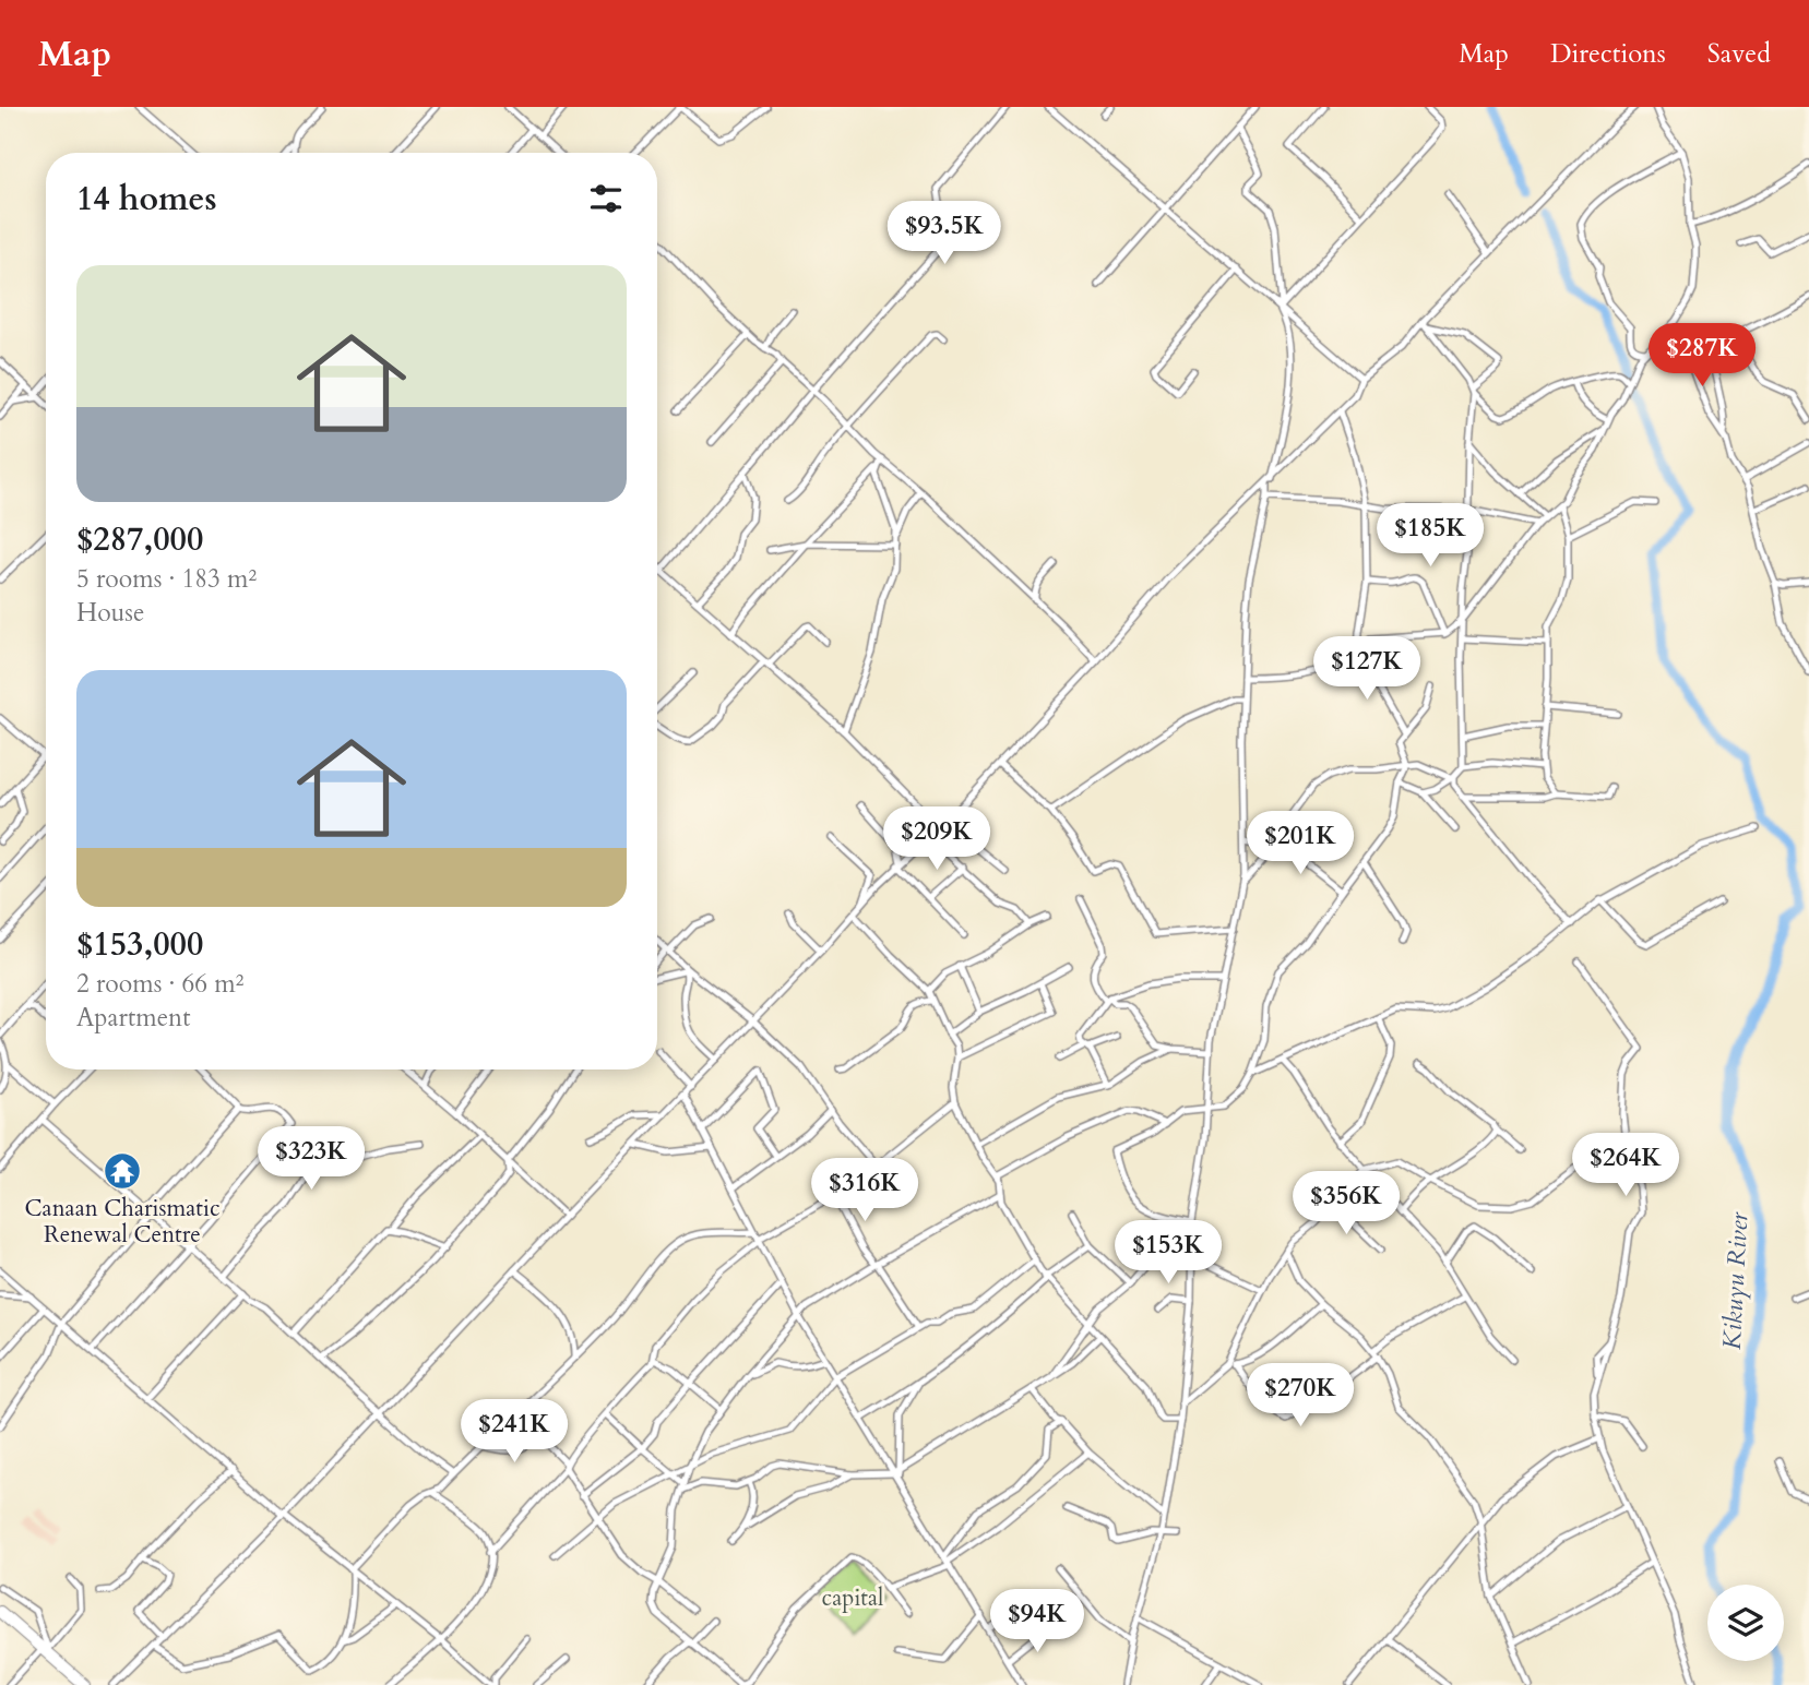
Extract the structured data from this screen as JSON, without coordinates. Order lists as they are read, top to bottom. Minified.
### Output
{"water":["Kikuyu River"],"parks":["capital"],"places":{"temple":["Canaan Charismatic Renewal Centre"]},"page":{"header":"Map","nav":["Map","Directions","Saved"],"heading":"14 homes","price":["$93.5K","$287K","$185K","$127K","$209K","$201K","$323K","$264K","$316K","$356K","$153K","$270K","$241K","$94K"],"list":[{"name":"$287,000","note":"5 rooms · 183 m² · House"},{"name":"$153,000","note":"2 rooms · 66 m² · Apartment"}]}}
